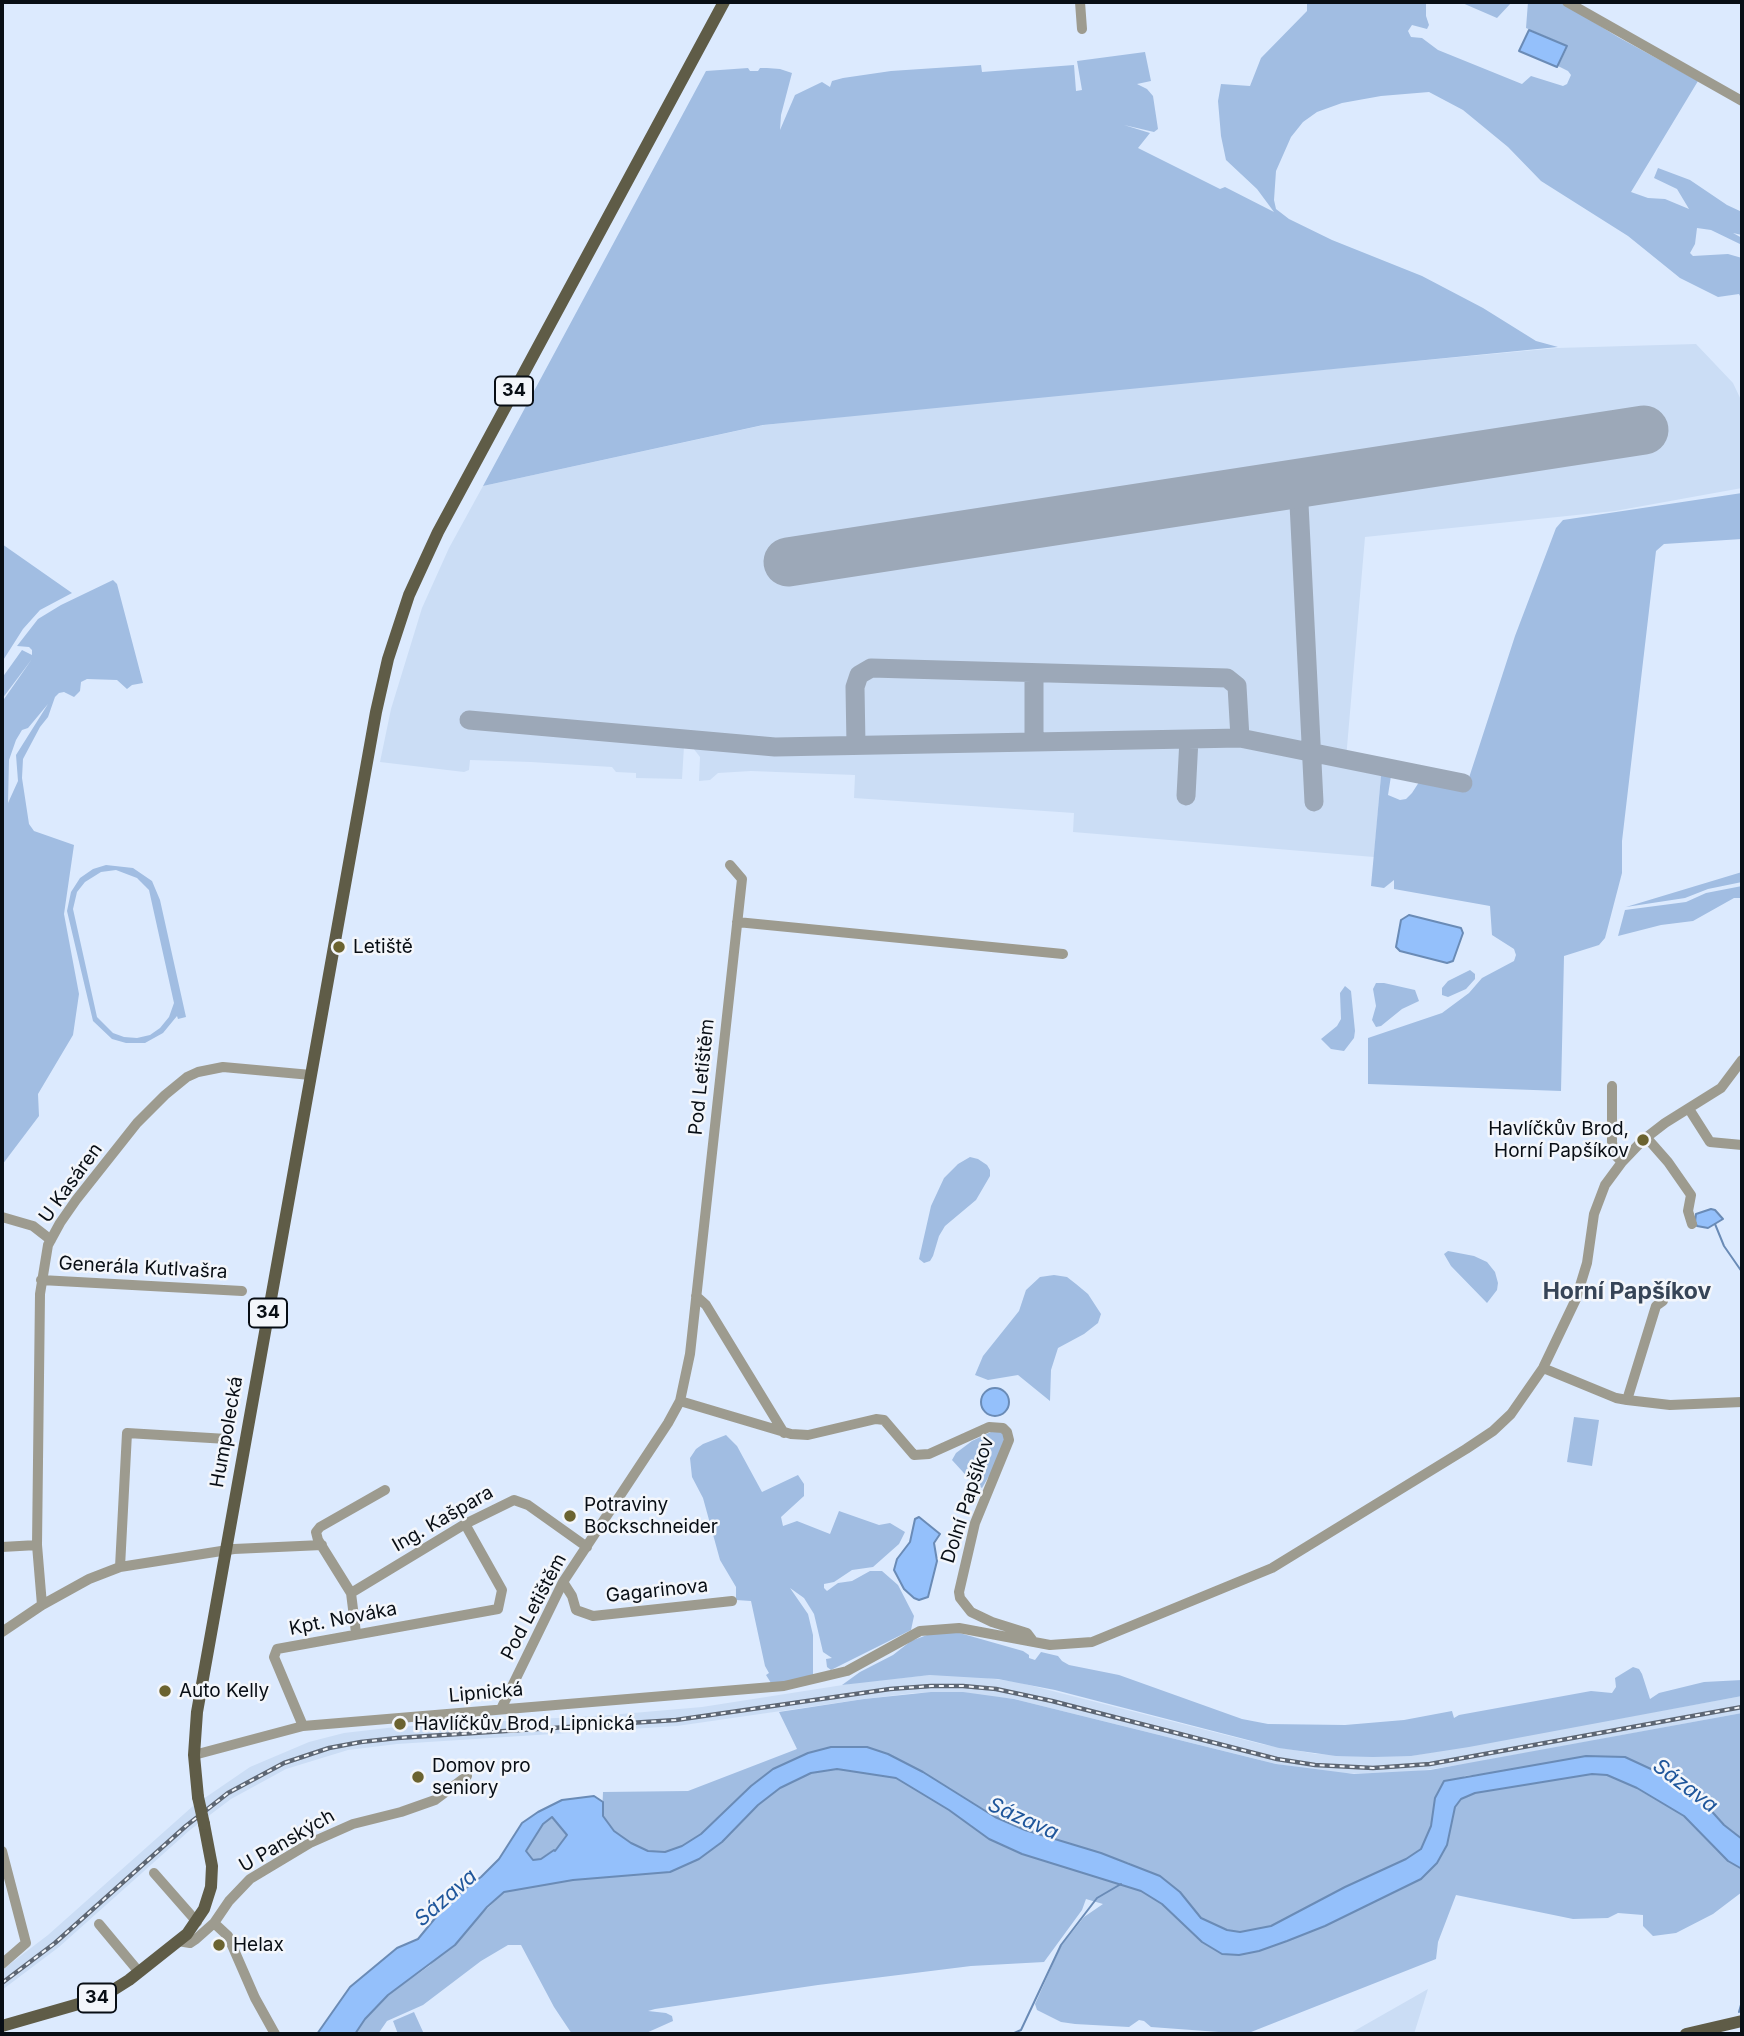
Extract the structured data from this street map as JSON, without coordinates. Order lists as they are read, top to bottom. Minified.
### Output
{"streets":{"main road":["34","Humpolecká"],"street":["Pod Letištěm","U Kasáren","Generála Kutlvašra","Dolní Papšíkov","Ing. Kašpara","Gagarinova","Kpt. Nováka","Lipnická","U Panských"]},"crossings":[["34","U Kasáren"],["34","Humpolecká"],["Pod Letištěm","Dolní Papšíkov"],["Pod Letištěm","Ing. Kašpara"],["Pod Letištěm","Gagarinova"],["Pod Letištěm","Lipnická"],["U Kasáren","Generála Kutlvašra"],["U Kasáren","Humpolecká"],["Humpolecká","Lipnická"],["Dolní Papšíkov","Lipnická"],["Ing. Kašpara","Kpt. Nováka"],["Kpt. Nováka","Lipnická"]],"districts":["Horní Papšíkov"],"water":["Sázava"],"places":["Letiště","Havlíčkův Brod, Horní Papšíkov","Potraviny Bockschneider","Auto Kelly","Havlíčkův Brod, Lipnická","Domov pro seniory","Helax"]}
